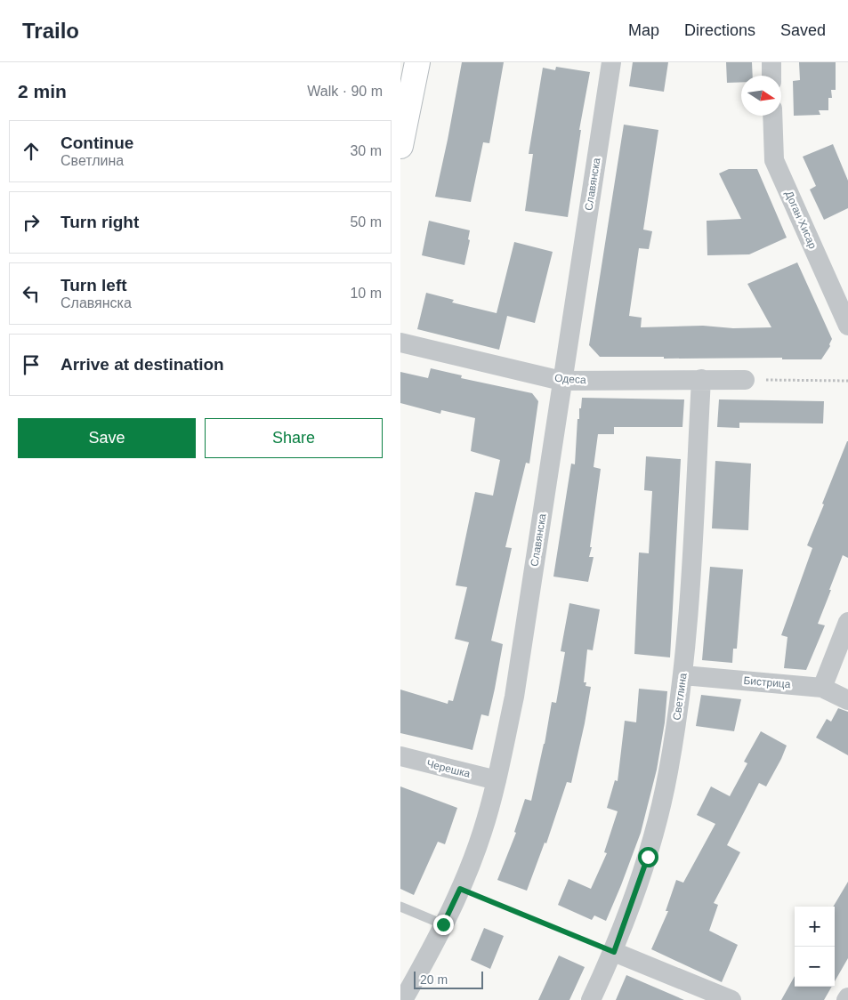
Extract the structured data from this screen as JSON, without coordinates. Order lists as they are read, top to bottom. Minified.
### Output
{"streets":{"street":["Славянска","Доган Хисар","Одеса","Бистрица","Светлина","Черешка"]},"crossings":[["Славянска","Одеса"],["Славянска","Черешка"],["Одеса","Светлина"],["Бистрица","Светлина"]],"scale_bar":"20 m","north":"right","page":{"header":"Trailo","nav":["Map","Directions","Saved"],"heading":["2 min","Walk · 90 m"],"list":[["Continue","Светлина","30 m"],["Turn right","50 m"],["Turn left","Славянска","10 m"],"Arrive at destination"],"buttons":["Save","Share"],"map_buttons":["+","−"],"scale":"20 m"}}
